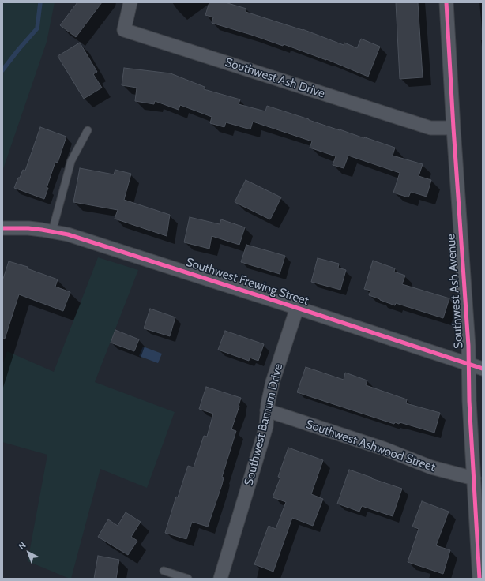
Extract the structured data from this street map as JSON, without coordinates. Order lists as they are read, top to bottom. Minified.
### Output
{"streets":{"street":["Southwest Ash Drive","Southwest Frewing Street","Southwest Ash Avenue","Southwest Barnum Drive","Southwest Ashwood Street"]},"crossings":[["Southwest Ash Drive","Southwest Ash Avenue"],["Southwest Frewing Street","Southwest Ash Avenue"],["Southwest Frewing Street","Southwest Barnum Drive"],["Southwest Ash Avenue","Southwest Ashwood Street"],["Southwest Barnum Drive","Southwest Ashwood Street"]],"north":"top left"}
